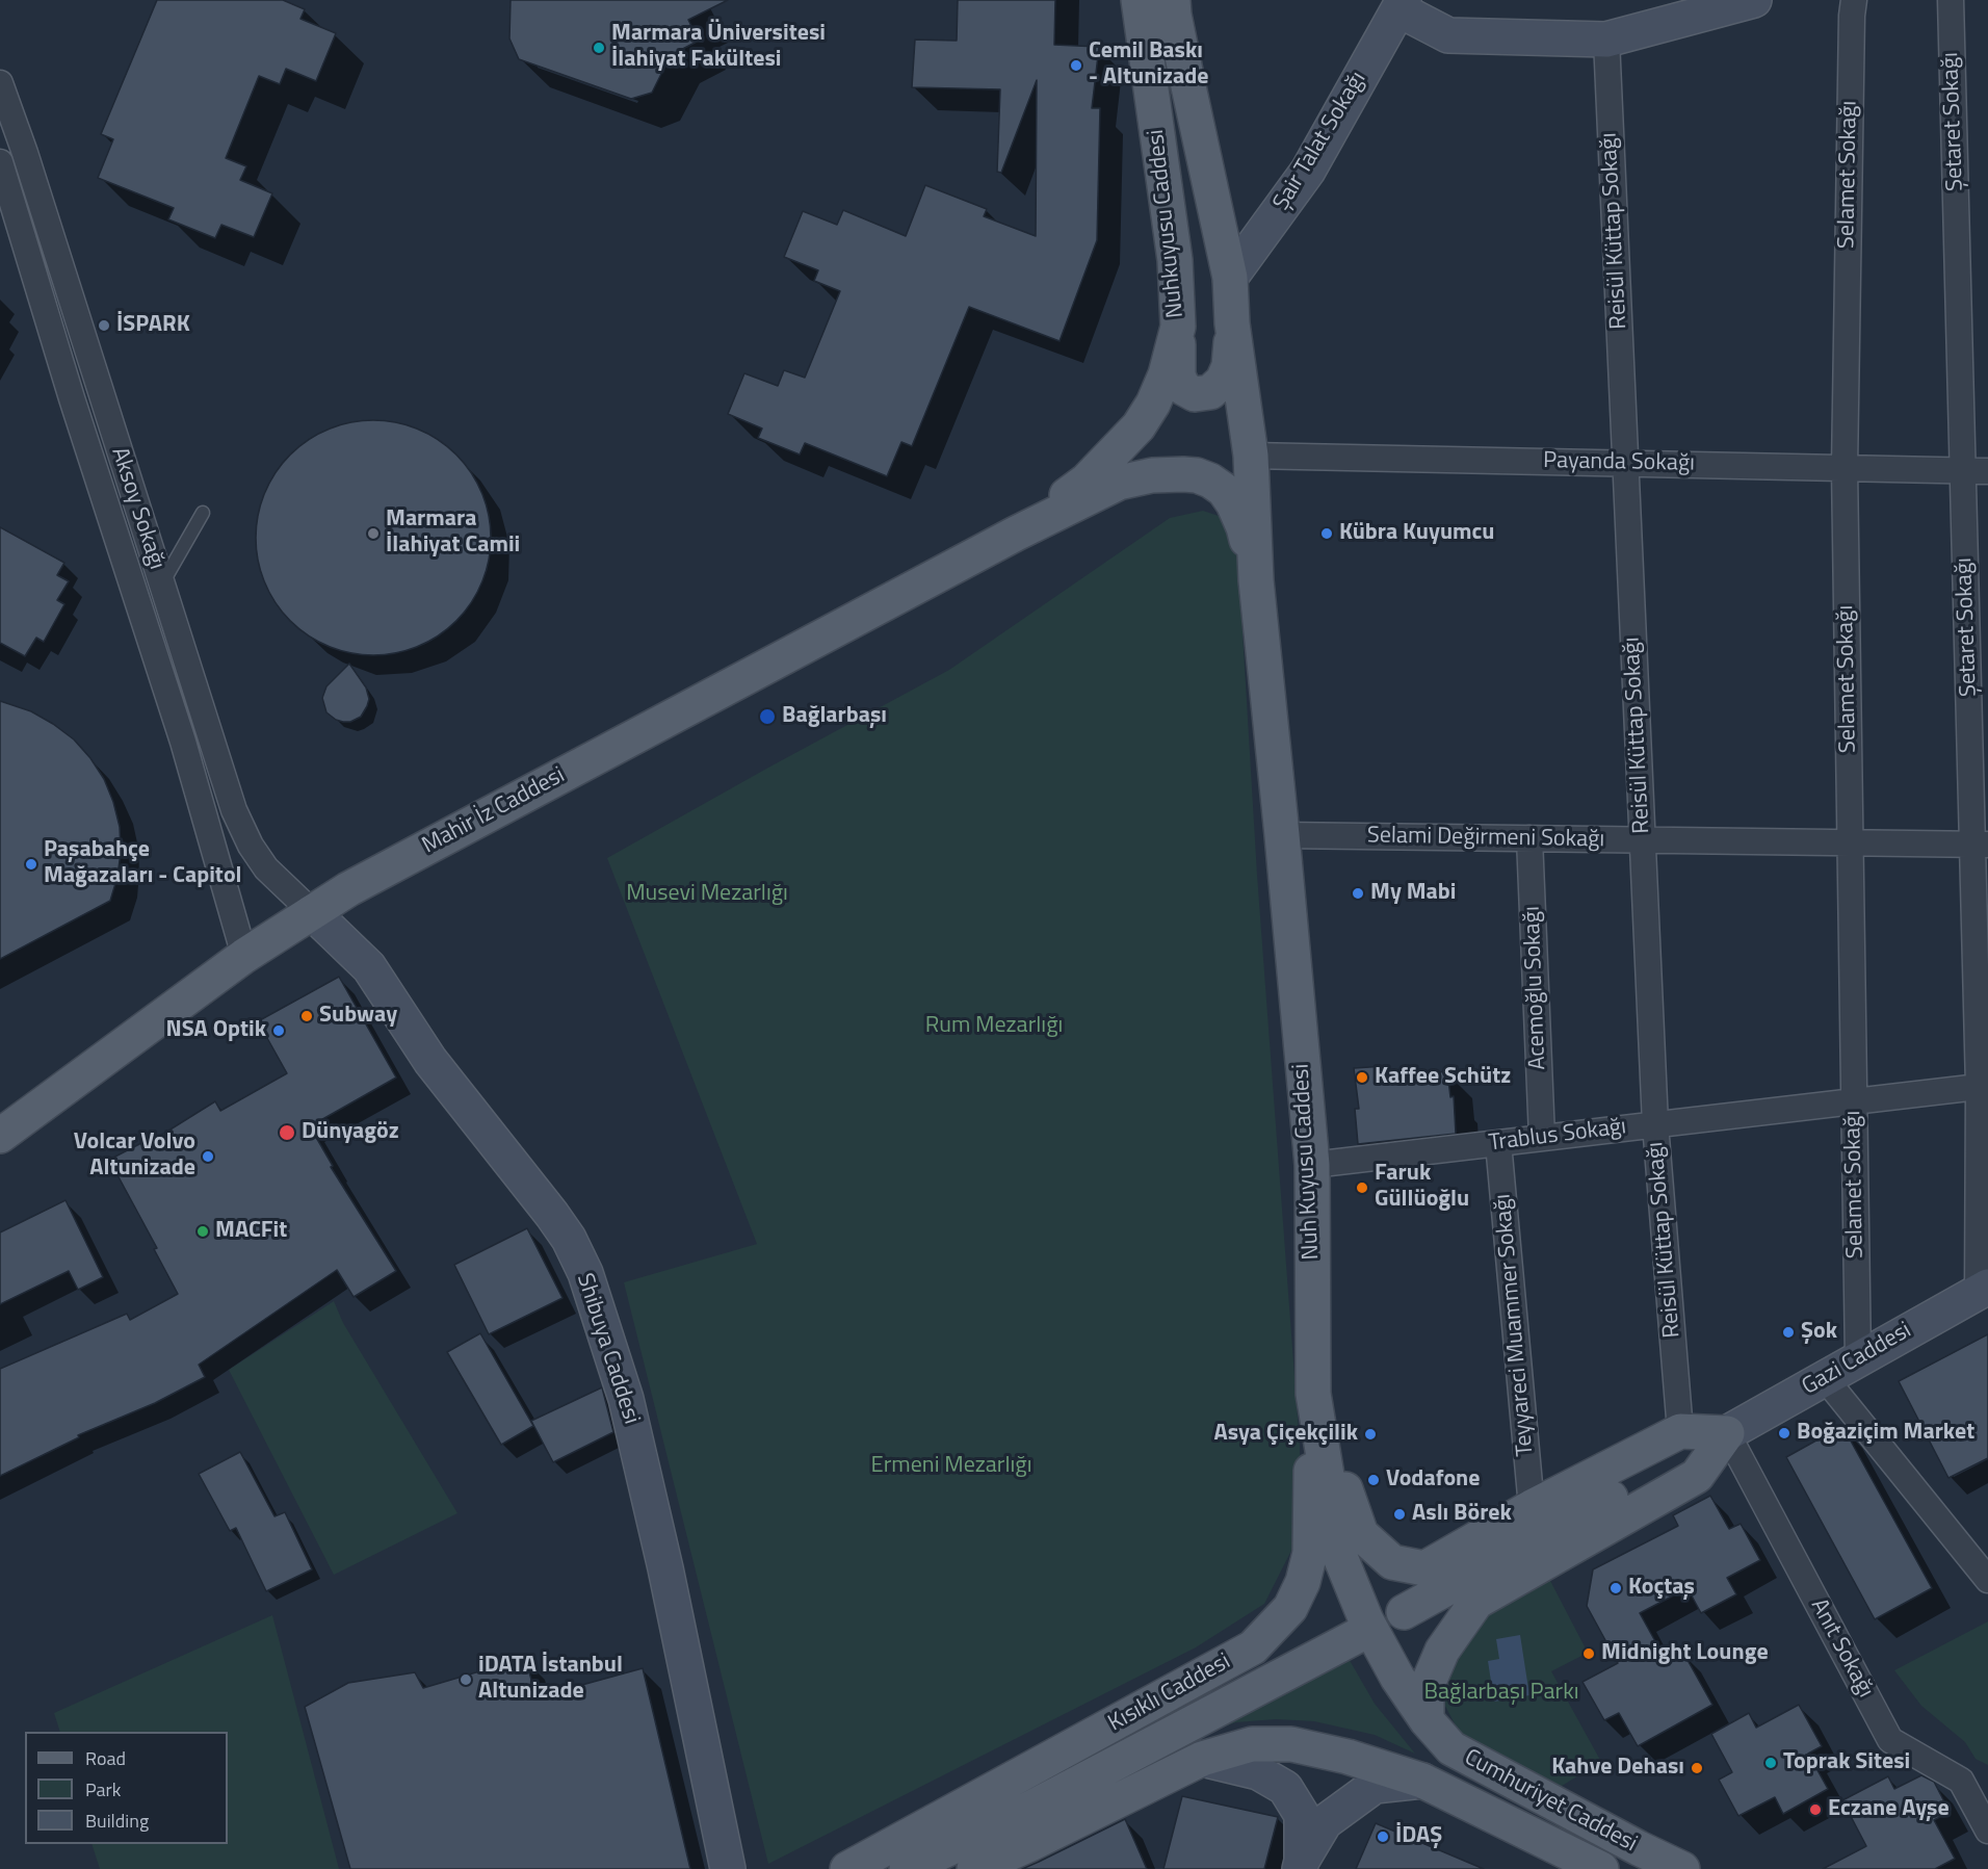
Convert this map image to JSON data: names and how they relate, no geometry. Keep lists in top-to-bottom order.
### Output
{
  "streets": {
    "main road": [
      "Nuhkuyusu Caddesi",
      "Mahir İz Caddesi",
      "Nuh Kuyusu Caddesi",
      "Kısıklı Caddesi",
      "Cumhuriyet Caddesi"
    ],
    "street": [
      "Şetaret Sokağı",
      "Şair Talat Sokağı",
      "Selamet Sokağı",
      "Reisül Küttap Sokağı",
      "Payanda Sokağı",
      "Aksoy Sokağı",
      "Selami Değirmeni Sokağı",
      "Acemoğlu Sokağı",
      "Trablus Sokağı",
      "Teyyareci Muammer Sokağı",
      "Shibuya Caddesi",
      "Gazi Caddesi",
      "Anıt Sokağı"
    ]
  },
  "crossings": [
    ["Şetaret Sokağı", "Payanda Sokağı"],
    ["Şetaret Sokağı", "Selami Değirmeni Sokağı"],
    ["Şetaret Sokağı", "Trablus Sokağı"],
    ["Şetaret Sokağı", "Gazi Caddesi"],
    ["Şair Talat Sokağı", "Nuhkuyusu Caddesi"],
    ["Selamet Sokağı", "Payanda Sokağı"],
    ["Selamet Sokağı", "Selami Değirmeni Sokağı"],
    ["Selamet Sokağı", "Trablus Sokağı"],
    ["Selamet Sokağı", "Gazi Caddesi"],
    ["Nuhkuyusu Caddesi", "Payanda Sokağı"],
    ["Nuhkuyusu Caddesi", "Mahir İz Caddesi"],
    ["Nuhkuyusu Caddesi", "Nuh Kuyusu Caddesi"],
    ["Reisül Küttap Sokağı", "Payanda Sokağı"],
    ["Reisül Küttap Sokağı", "Selami Değirmeni Sokağı"],
    ["Reisül Küttap Sokağı", "Trablus Sokağı"],
    ["Aksoy Sokağı", "Mahir İz Caddesi"],
    ["Aksoy Sokağı", "Shibuya Caddesi"],
    ["Mahir İz Caddesi", "Shibuya Caddesi"],
    ["Selami Değirmeni Sokağı", "Acemoğlu Sokağı"],
    ["Selami Değirmeni Sokağı", "Nuh Kuyusu Caddesi"],
    ["Acemoğlu Sokağı", "Trablus Sokağı"],
    ["Trablus Sokağı", "Nuh Kuyusu Caddesi"],
    ["Trablus Sokağı", "Teyyareci Muammer Sokağı"],
    ["Nuh Kuyusu Caddesi", "Kısıklı Caddesi"],
    ["Nuh Kuyusu Caddesi", "Cumhuriyet Caddesi"],
    ["Gazi Caddesi", "Anıt Sokağı"]
  ],
  "parks": [
    "Musevi Mezarlığı",
    "Rum Mezarlığı",
    "Ermeni Mezarlığı",
    "Bağlarbaşı Parkı"
  ],
  "places": [
    "Marmara Üniversitesi İlahiyat Fakültesi",
    "Cemil Baskı - Altunizade",
    "İSPARK",
    "Marmara İlahiyat Camii",
    "Kübra Kuyumcu",
    "Bağlarbaşı",
    "Paşabahçe Mağazaları - Capitol",
    "My Mabi",
    "Subway",
    "NSA Optik",
    "Kaffee Schütz",
    "Dünyagöz",
    "Volcar Volvo Altunizade",
    "Faruk Güllüoğlu",
    "MACFit",
    "Şok",
    "Boğaziçim Market",
    "Asya Çiçekçilik",
    "Vodafone",
    "Aslı Börek",
    "Koçtaş",
    "Midnight Lounge",
    "iDATA İstanbul Altunizade",
    "Toprak Sitesi",
    "Kahve Dehası",
    "Eczane Ayşe",
    "İDAŞ"
  ],
  "legend": ["Road", "Park", "Building"]
}
